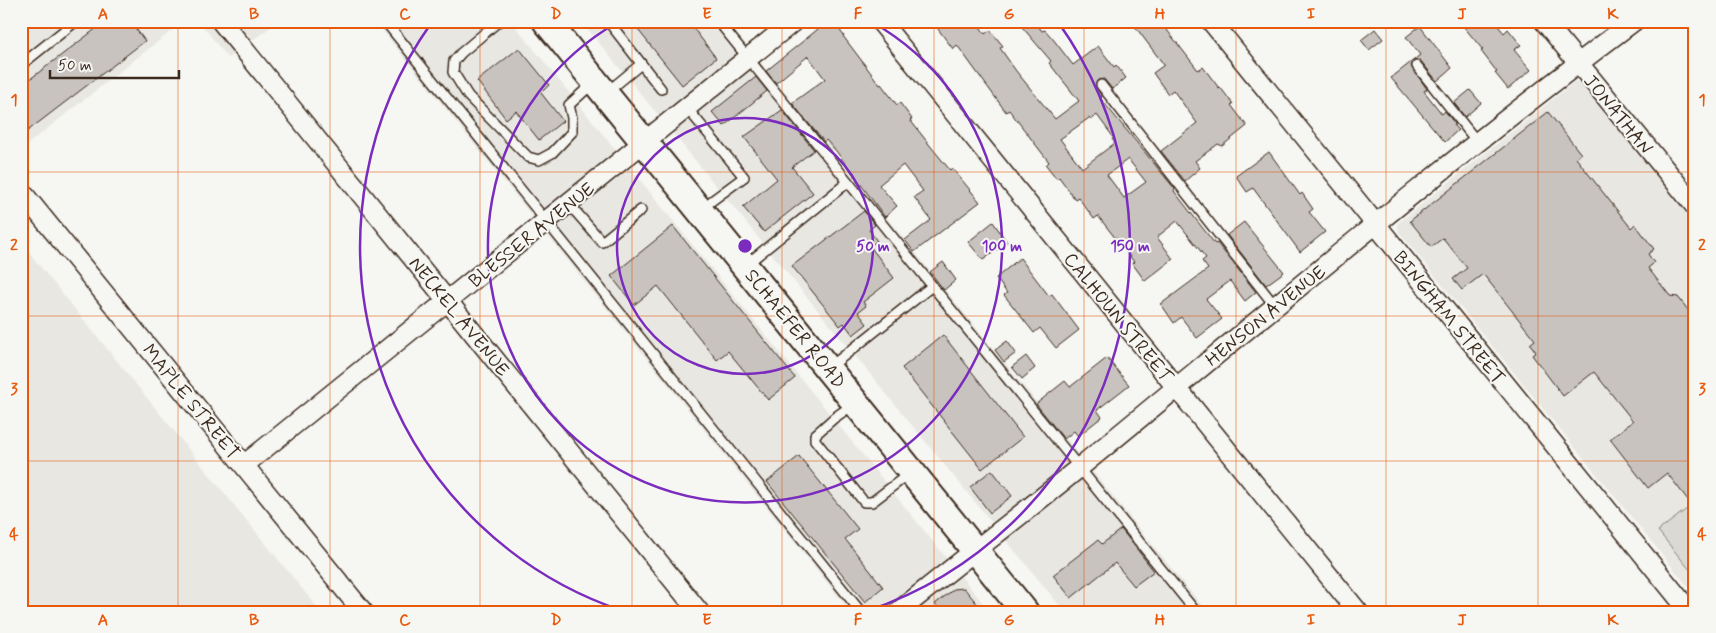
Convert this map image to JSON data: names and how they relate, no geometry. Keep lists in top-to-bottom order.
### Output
{
  "streets": {
    "main road": ["SCHAEFER ROAD"],
    "street": [
      "JONATHAN",
      "BLESSER AVENUE",
      "HENSON AVENUE",
      "NECKEL AVENUE",
      "CALHOUN STREET",
      "BINGHAM STREET",
      "MAPLE STREET"
    ]
  },
  "crossings": [
    ["JONATHAN", "HENSON AVENUE"],
    ["BLESSER AVENUE", "NECKEL AVENUE"],
    ["BLESSER AVENUE", "SCHAEFER ROAD"],
    ["BLESSER AVENUE", "MAPLE STREET"],
    ["HENSON AVENUE", "CALHOUN STREET"],
    ["HENSON AVENUE", "BINGHAM STREET"],
    ["HENSON AVENUE", "SCHAEFER ROAD"]
  ],
  "scale_bar": "50 m",
  "grid": {
    "columns": [
      "A",
      "B",
      "C",
      "D",
      "E",
      "F",
      "G",
      "H",
      "I",
      "J",
      "K"
    ],
    "rows": [
      "1",
      "2",
      "3",
      "4"
    ]
  },
  "rings": ["50 m", "100 m", "150 m"]
}
